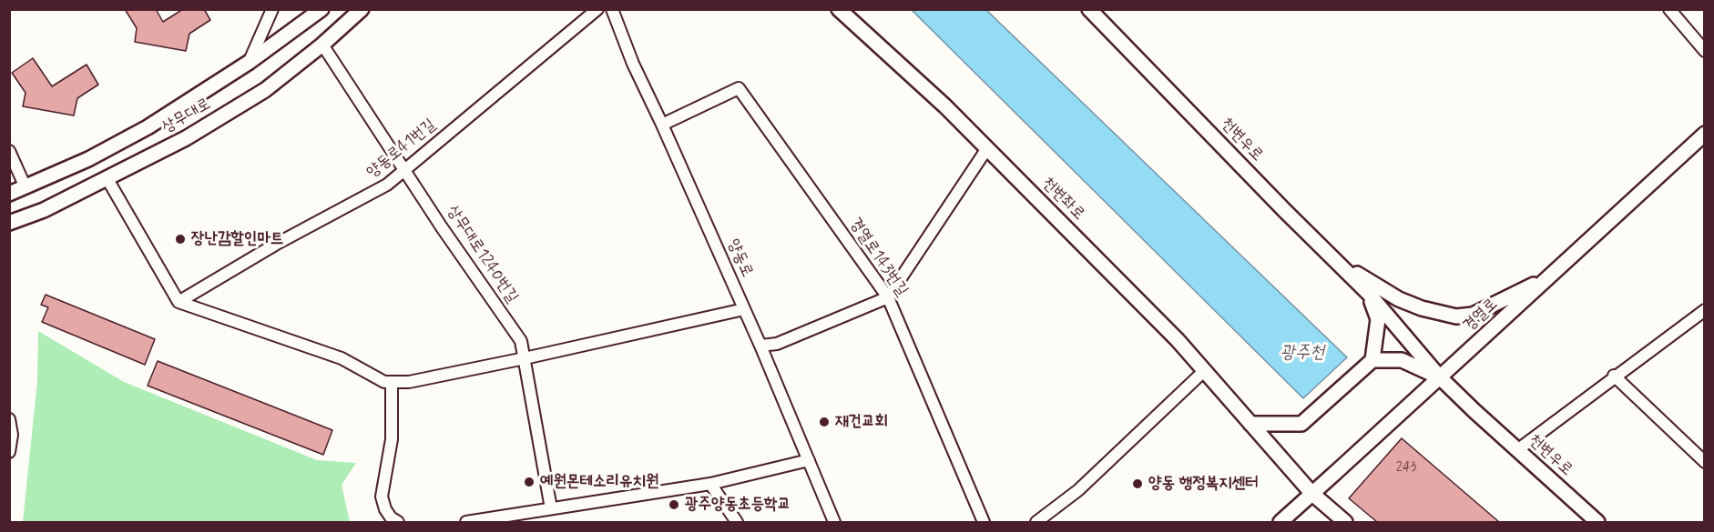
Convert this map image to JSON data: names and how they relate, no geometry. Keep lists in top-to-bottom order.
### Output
{
  "streets": {
    "street": [
      "상무대로",
      "천변우로",
      "양동로41번길",
      "천변좌로",
      "상무대로1240번길",
      "경열로143번길",
      "양동로",
      "경열로"
    ]
  },
  "crossings": [
    ["상무대로", "상무대로1240번길"],
    ["천변우로", "경열로"],
    ["양동로41번길", "상무대로1240번길"],
    ["천변좌로", "경열로"],
    ["경열로143번길", "양동로"]
  ],
  "water": ["광주천"],
  "places": [
    "장난감할인마트",
    "재건교회",
    "예원몬테소리유치원",
    "양동 행정복지센터",
    "광주양동초등학교"
  ],
  "house_numbers": ["243"]
}
